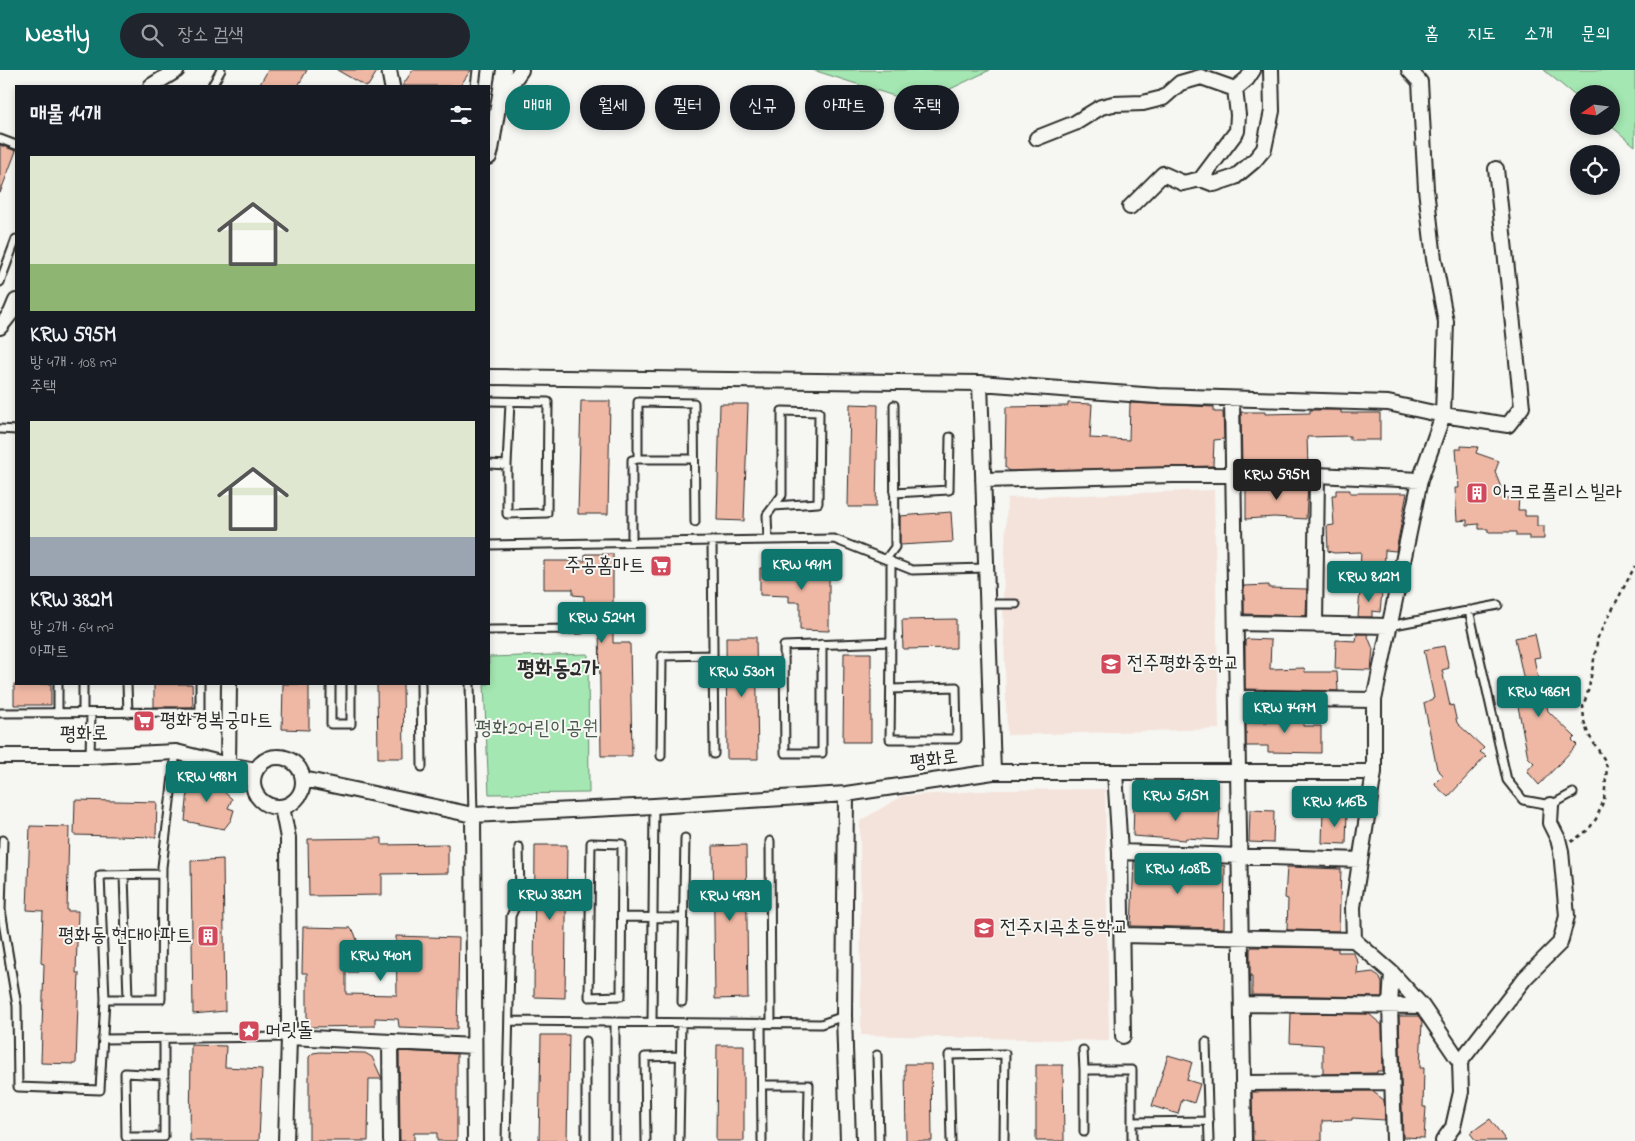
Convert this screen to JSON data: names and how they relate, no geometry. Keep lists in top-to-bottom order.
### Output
{
  "streets": {
    "street": ["평화로"]
  },
  "districts": ["평화동2가"],
  "parks": ["평화2어린이공원"],
  "places": {
    "building": ["아크로폴리스빌라", "평화동 현대아파트"],
    "supermarket": ["주공홈마트", "평화경복궁마트"],
    "school or university": ["전주평화중학교", "전주지곡초등학교"],
    "place": ["머릿돌"]
  },
  "north": "left",
  "page": {
    "header": "Nestly",
    "search": "장소 검색",
    "nav": [
      "홈",
      "지도",
      "소개",
      "문의"
    ],
    "chip": [
      "매매",
      "월세",
      "필터",
      "신규",
      "아파트",
      "주택"
    ],
    "heading": "매물 14개",
    "list": [
      {
        "name": "KRW 595M",
        "note": "방 4개 · 108 m² · 주택"
      },
      {
        "name": "KRW 382M",
        "note": "방 2개 · 64 m² · 아파트"
      }
    ],
    "price": [
      "KRW 595M",
      "KRW 491M",
      "KRW 812M",
      "KRW 524M",
      "KRW 530M",
      "KRW 486M",
      "KRW 747M",
      "KRW 498M",
      "KRW 515M",
      "KRW 1.16B",
      "KRW 1.08B",
      "KRW 382M",
      "KRW 493M",
      "KRW 940M"
    ]
  }
}
